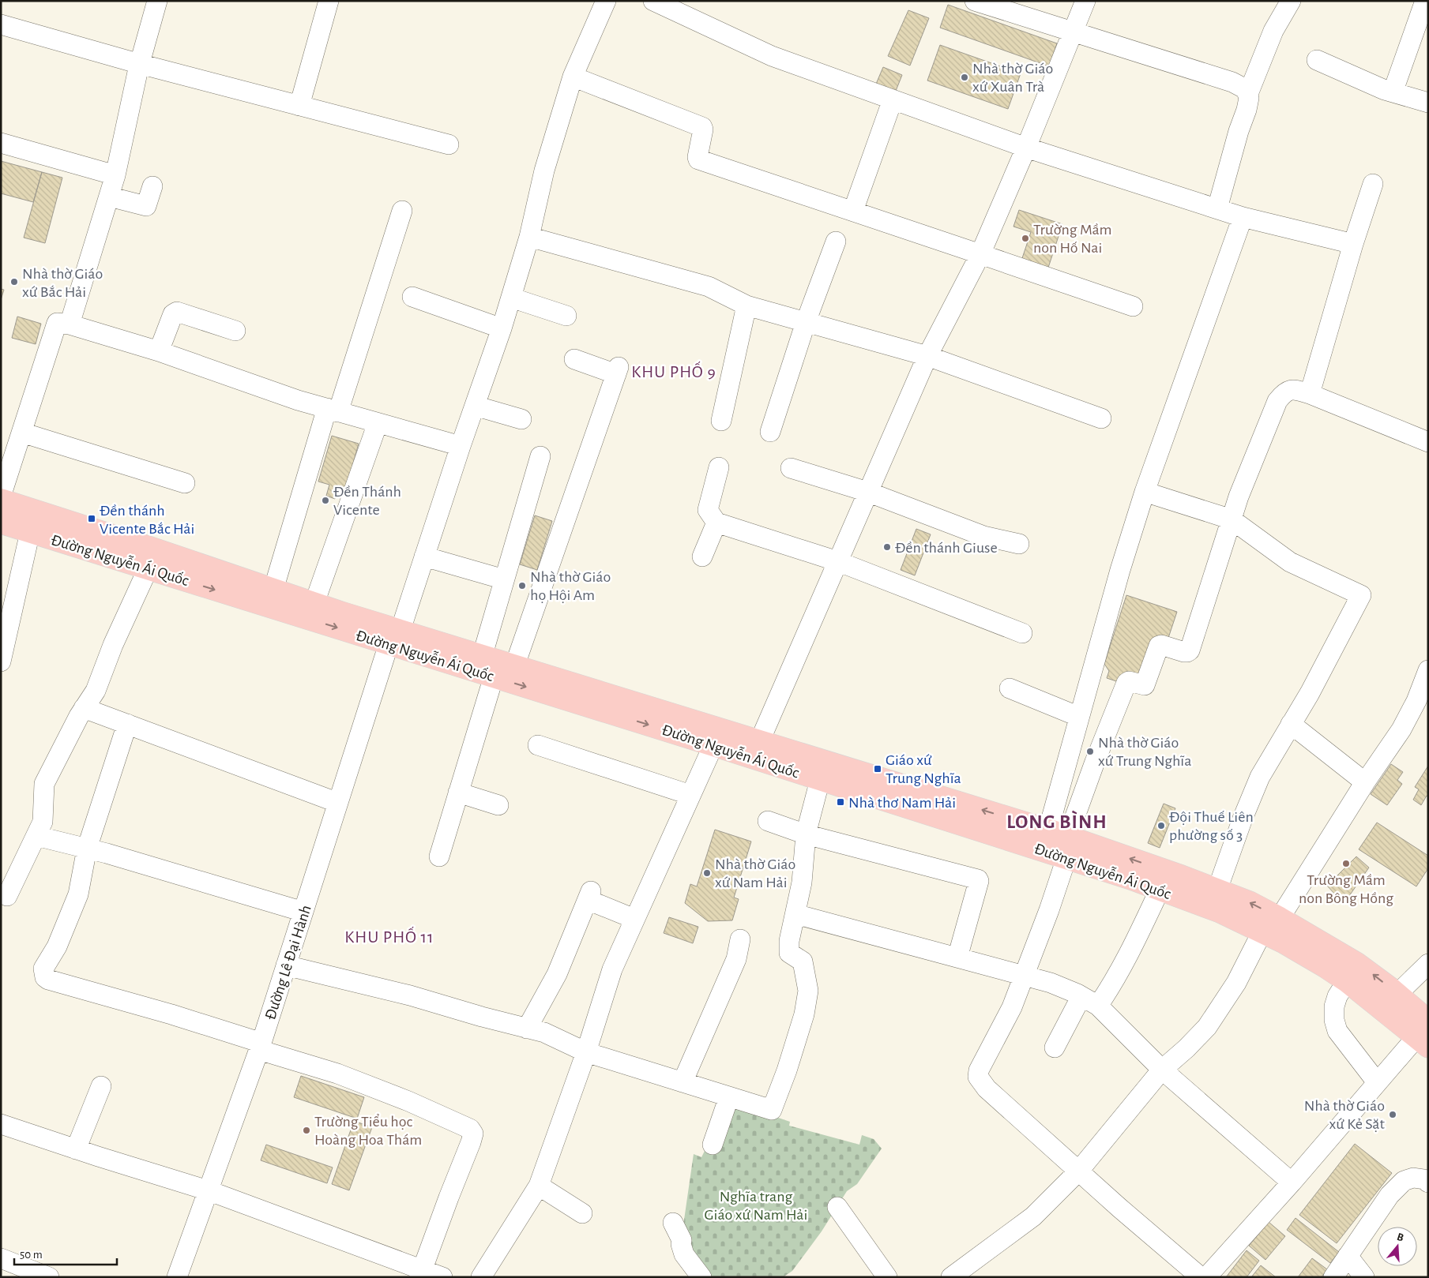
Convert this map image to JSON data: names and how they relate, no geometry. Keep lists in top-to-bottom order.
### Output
{
  "streets": {
    "main road": ["Đường Nguyễn Ái Quốc"],
    "street": ["Đường Lê Đại Hành"]
  },
  "crossings": [
    ["Đường Nguyễn Ái Quốc", "Đường Lê Đại Hành"]
  ],
  "districts": ["KHU PHỐ 9", "LONG BÌNH", "KHU PHỐ 11"],
  "parks": ["Nghĩa trang Giáo xứ Nam Hải"],
  "places": {
    "other": [
      "Nhà thờ Giáo xứ Xuân Trà",
      "Trường Mầm non Hố Nai",
      "Nhà thờ Giáo xứ Bắc Hải",
      "Đền Thánh Vicente",
      "Đền thánh Giuse",
      "Nhà thờ Giáo họ Hội Am",
      "Nhà thờ Giáo xứ Trung Nghĩa",
      "Đội Thuế Liên phường số 3",
      "Trường Mầm non Bông Hồng",
      "Nhà thờ Giáo xứ Nam Hải",
      "Nhà thờ Giáo xứ Kẻ Sặt",
      "Trường Tiểu học Hoàng Hoa Thám"
    ],
    "transit": ["Đền thánh Vicente Bắc Hải", "Giáo xứ Trung Nghĩa", "Nhà thơ Nam Hải"]
  },
  "scale_bar": "50 m",
  "north": "top"
}
